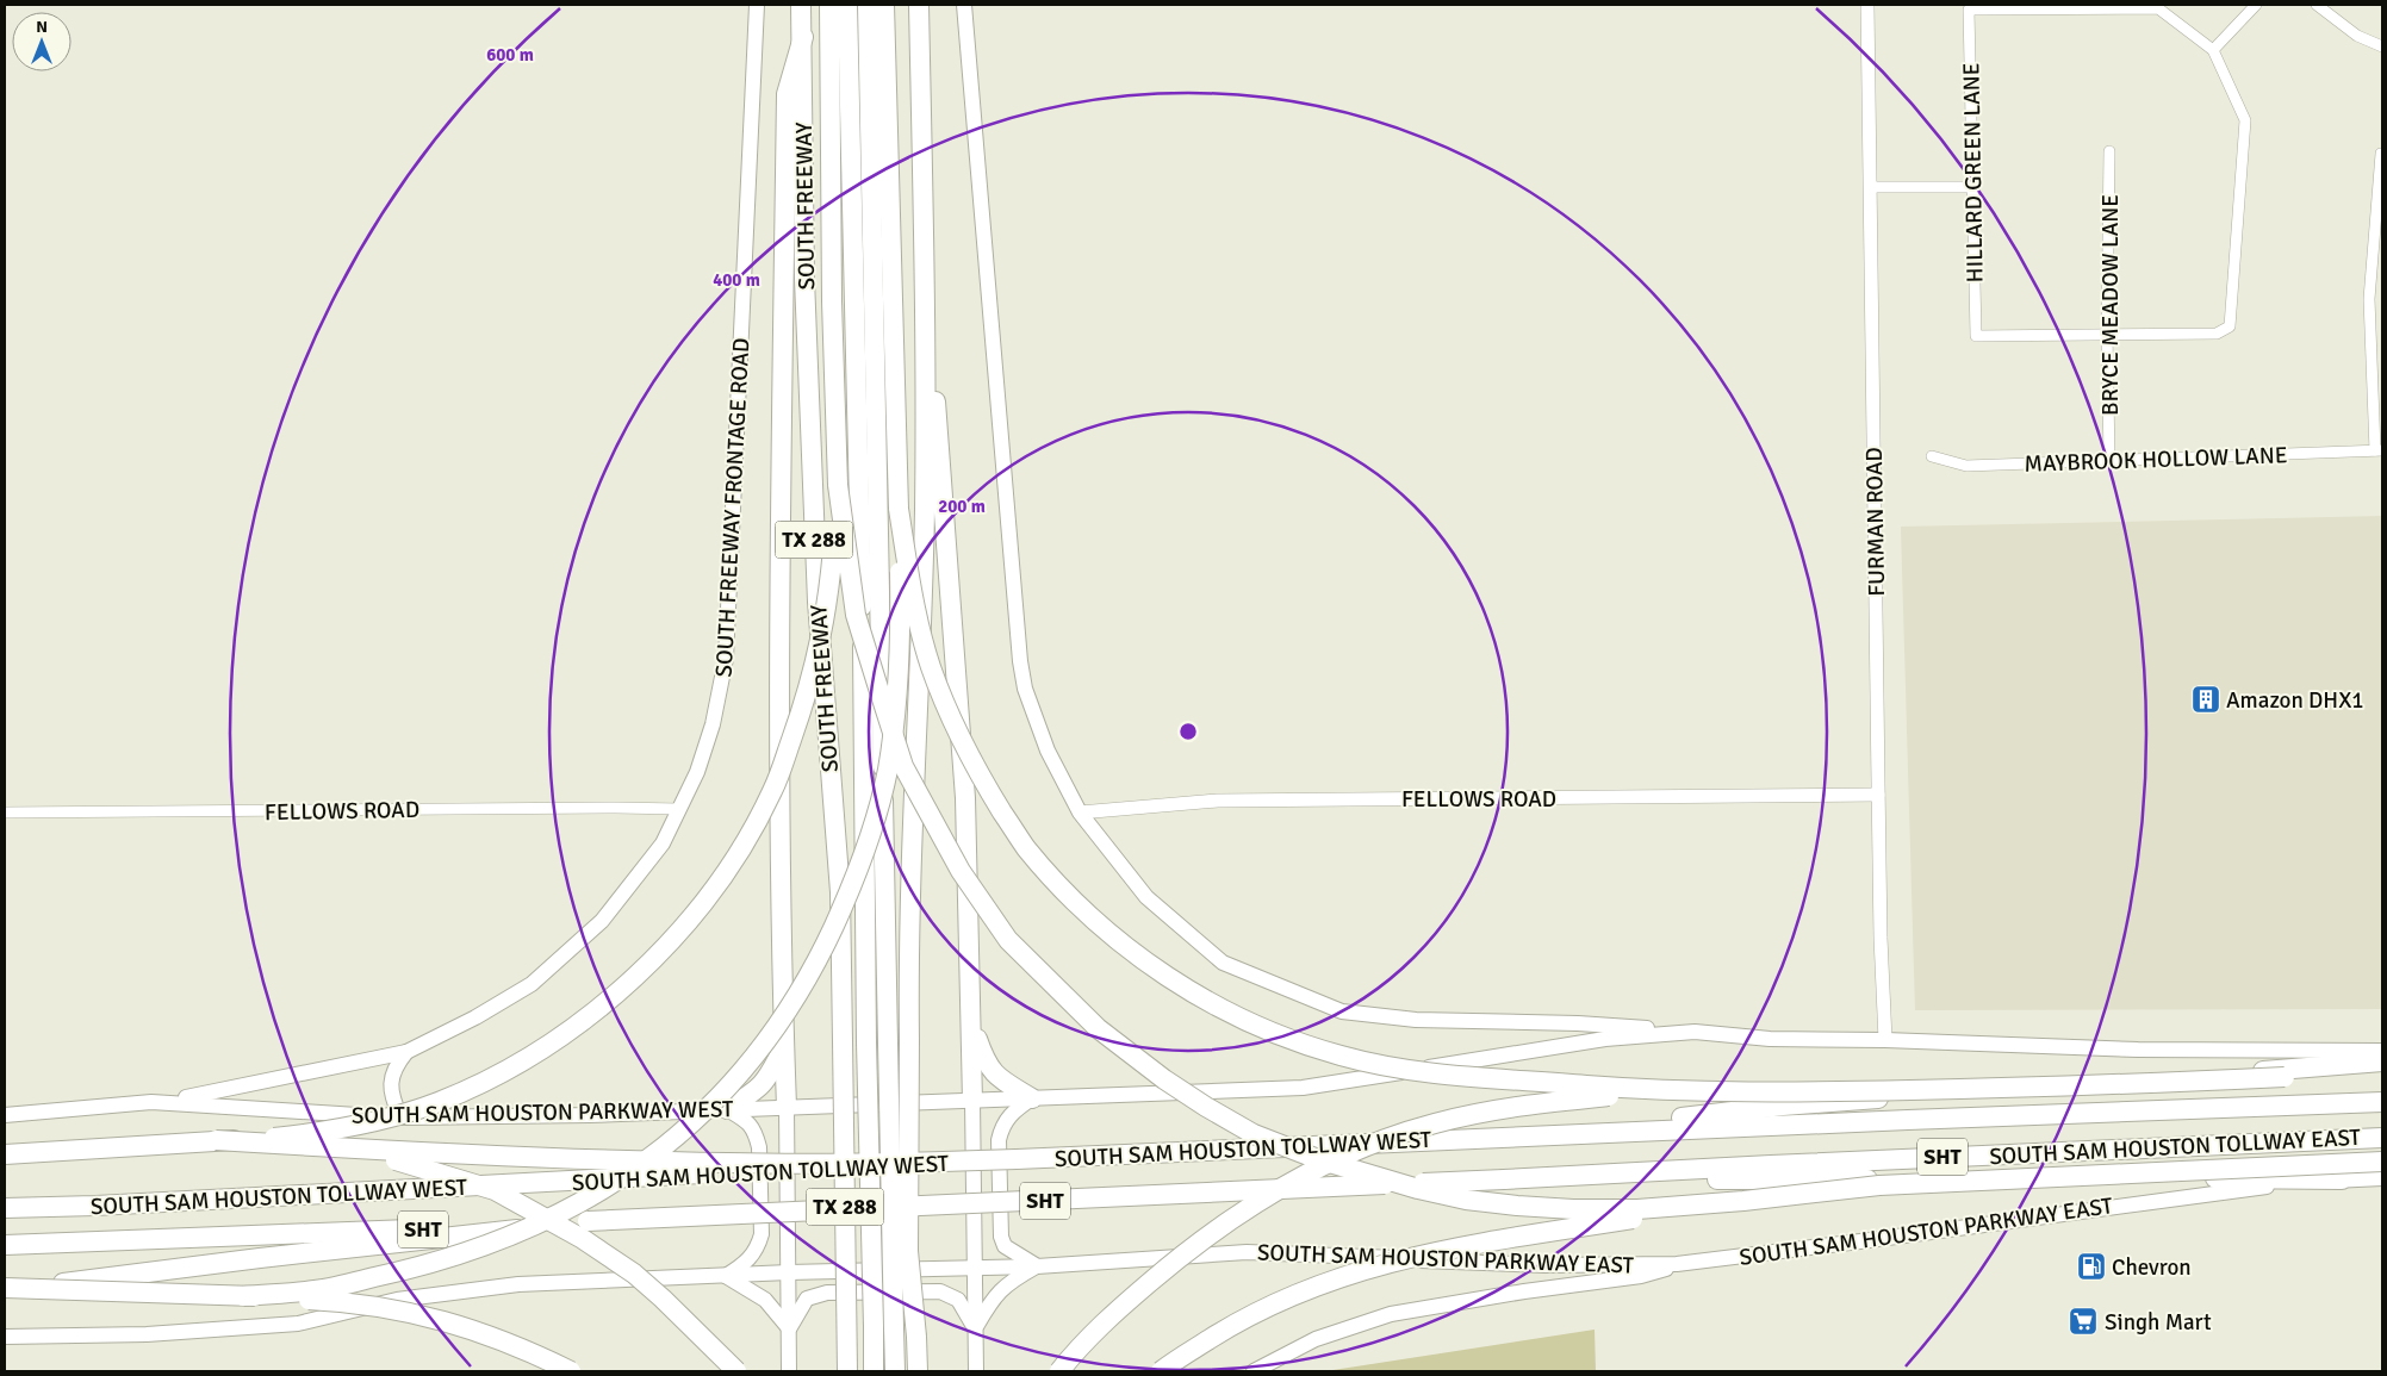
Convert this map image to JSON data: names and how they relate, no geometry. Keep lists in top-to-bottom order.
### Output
{
  "streets": {
    "highway": [
      "SOUTH FREEWAY",
      "TX 288",
      "SOUTH SAM HOUSTON TOLLWAY EAST",
      "SOUTH SAM HOUSTON TOLLWAY WEST",
      "SHT"
    ],
    "main road": ["SOUTH FREEWAY FRONTAGE ROAD", "SOUTH SAM HOUSTON PARKWAY WEST", "SOUTH SAM HOUSTON PARKWAY EAST"],
    "street": [
      "HILLARD GREEN LANE",
      "BRYCE MEADOW LANE",
      "MAYBROOK HOLLOW LANE",
      "FURMAN ROAD",
      "FELLOWS ROAD"
    ]
  },
  "crossings": [
    ["HILLARD GREEN LANE", "BRYCE MEADOW LANE"],
    ["BRYCE MEADOW LANE", "MAYBROOK HOLLOW LANE"],
    ["SOUTH FREEWAY FRONTAGE ROAD", "FELLOWS ROAD"],
    ["SOUTH FREEWAY FRONTAGE ROAD", "SOUTH SAM HOUSTON PARKWAY WEST"],
    ["FURMAN ROAD", "FELLOWS ROAD"],
    ["SOUTH SAM HOUSTON TOLLWAY EAST", "SOUTH SAM HOUSTON TOLLWAY WEST"]
  ],
  "places": {
    "building": ["Amazon DHX1"],
    "fuel station": ["Chevron"],
    "supermarket": ["Singh Mart"]
  },
  "north": "top",
  "rings": ["600 m", "400 m", "200 m"]
}
